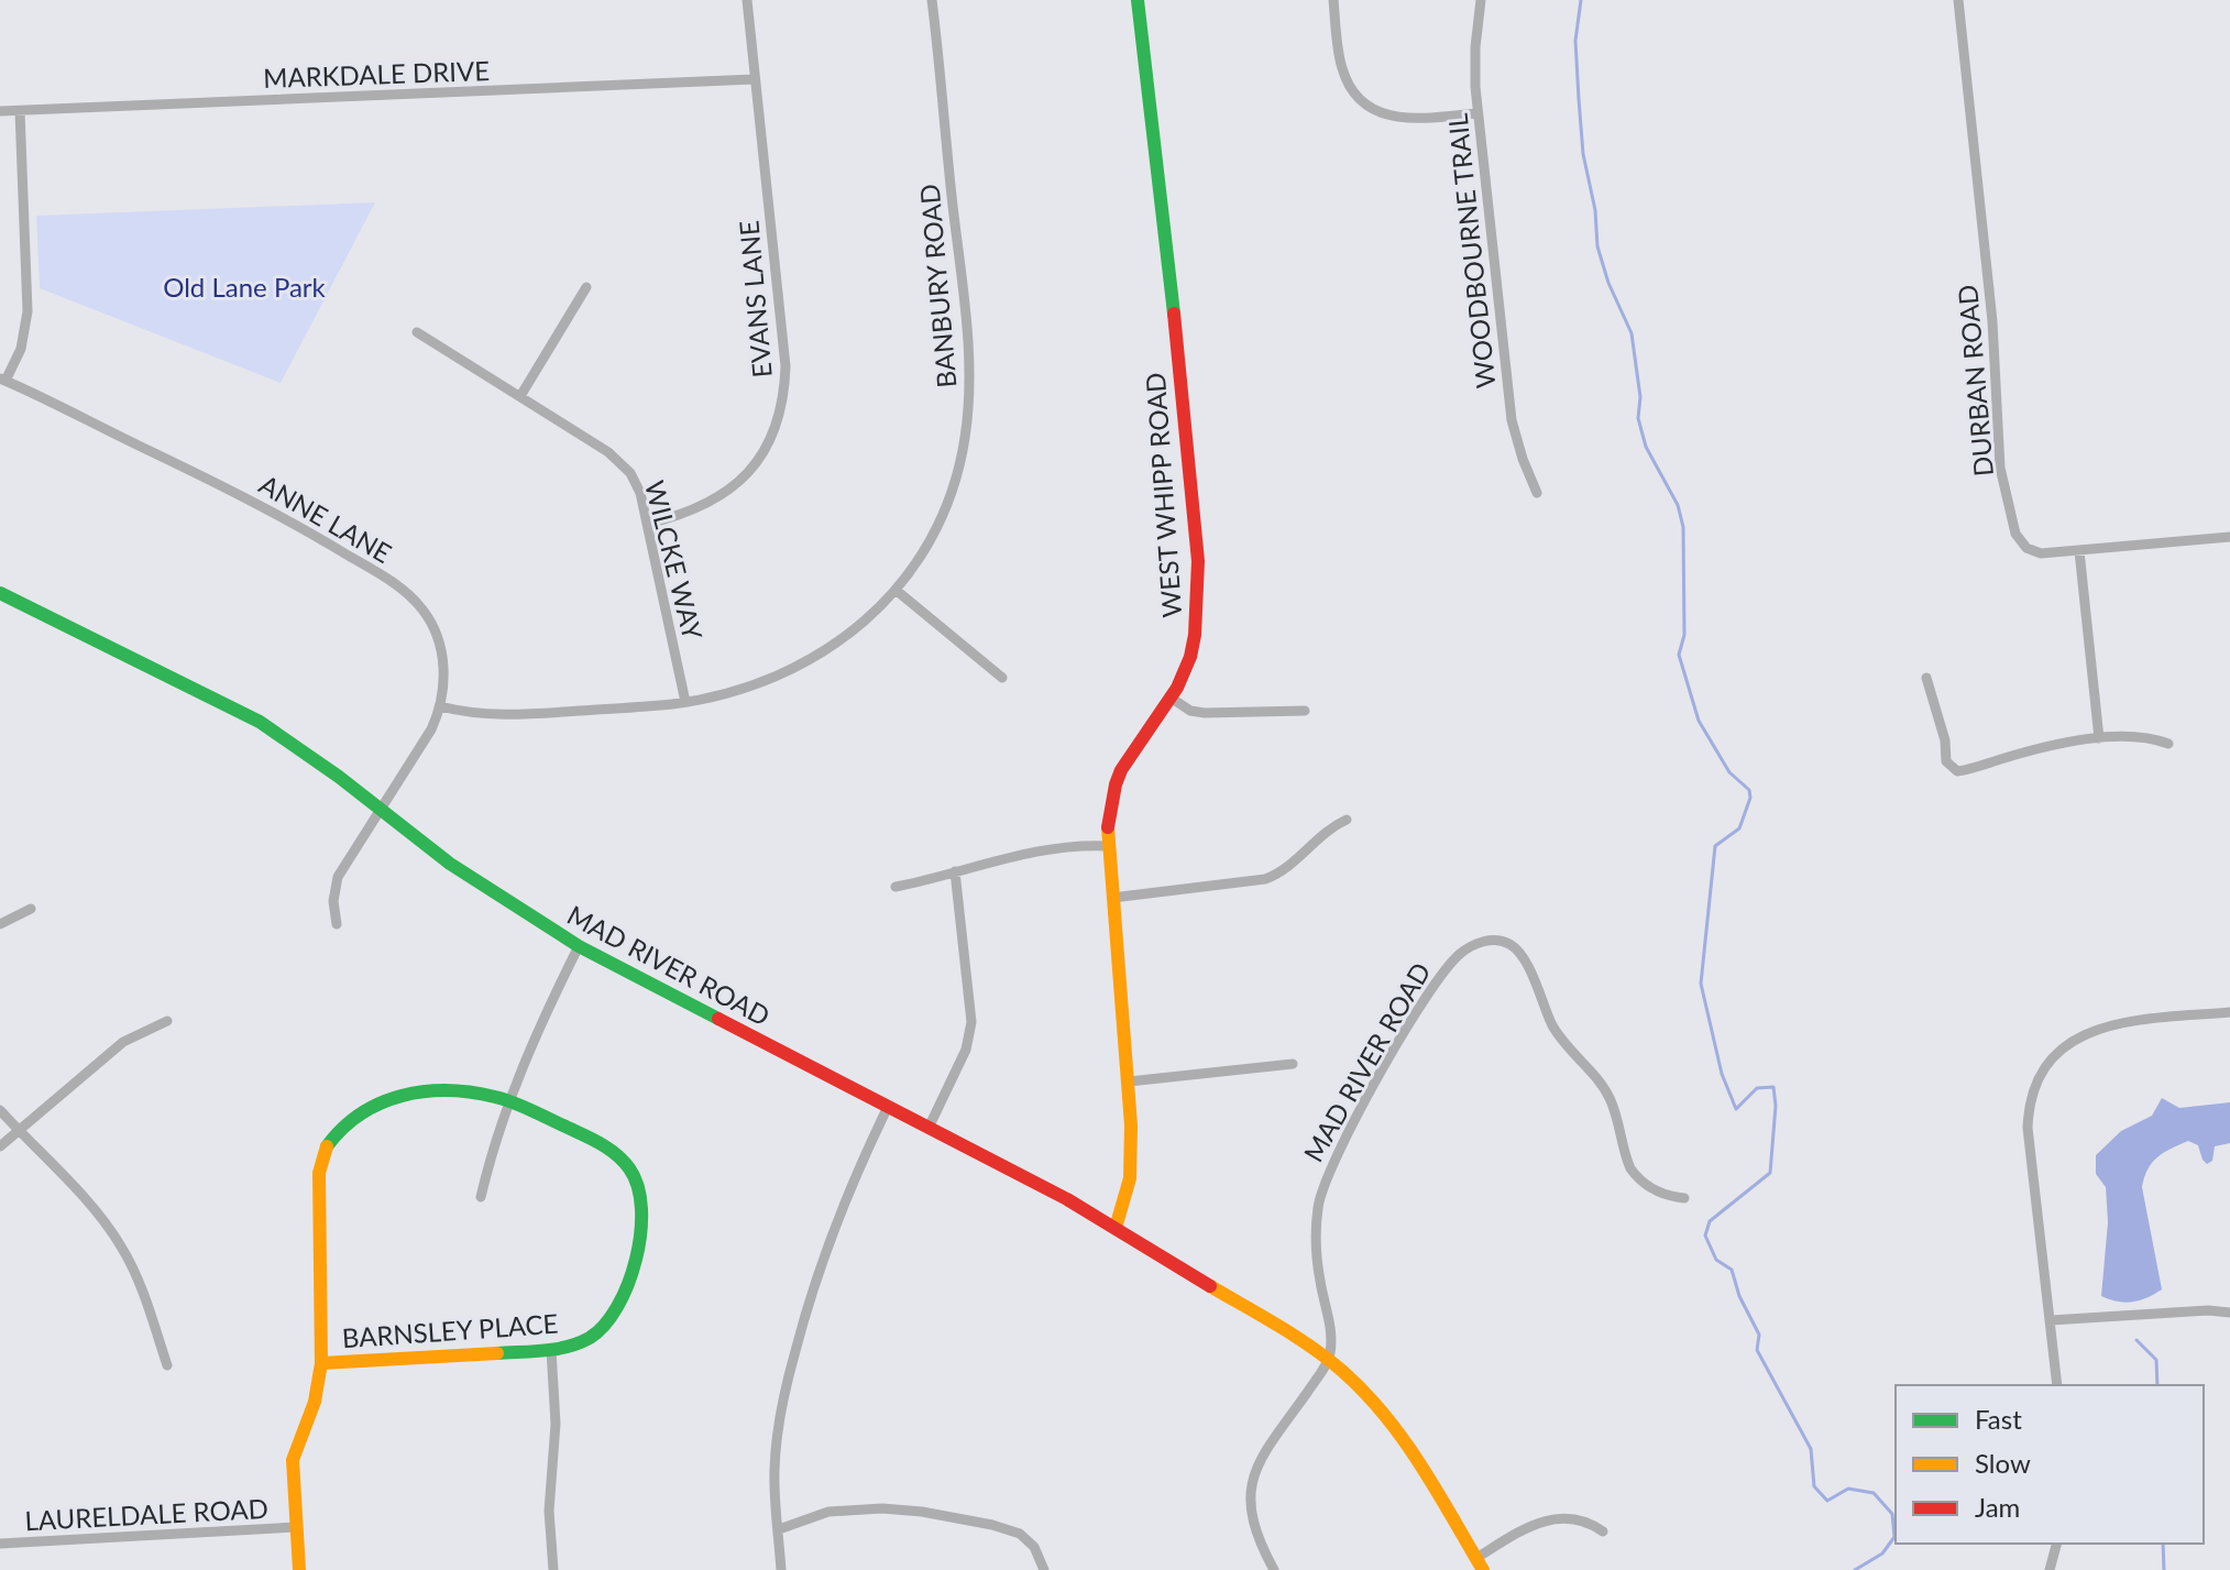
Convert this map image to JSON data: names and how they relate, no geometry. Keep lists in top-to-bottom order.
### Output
{
  "streets": {
    "street": [
      "MARKDALE DRIVE",
      "WOODBOURNE TRAIL",
      "BANBURY ROAD",
      "EVANS LANE",
      "DURBAN ROAD",
      "WEST WHIPP ROAD",
      "ANNE LANE",
      "WILCKE WAY",
      "MAD RIVER ROAD",
      "BARNSLEY PLACE",
      "LAURELDALE ROAD"
    ]
  },
  "crossings": [
    ["MARKDALE DRIVE", "EVANS LANE"],
    ["BANBURY ROAD", "ANNE LANE"],
    ["BANBURY ROAD", "WILCKE WAY"],
    ["EVANS LANE", "WILCKE WAY"],
    ["WEST WHIPP ROAD", "MAD RIVER ROAD"],
    ["ANNE LANE", "MAD RIVER ROAD"]
  ],
  "parks": ["Old Lane Park"],
  "legend": ["Fast", "Slow", "Jam"]
}
